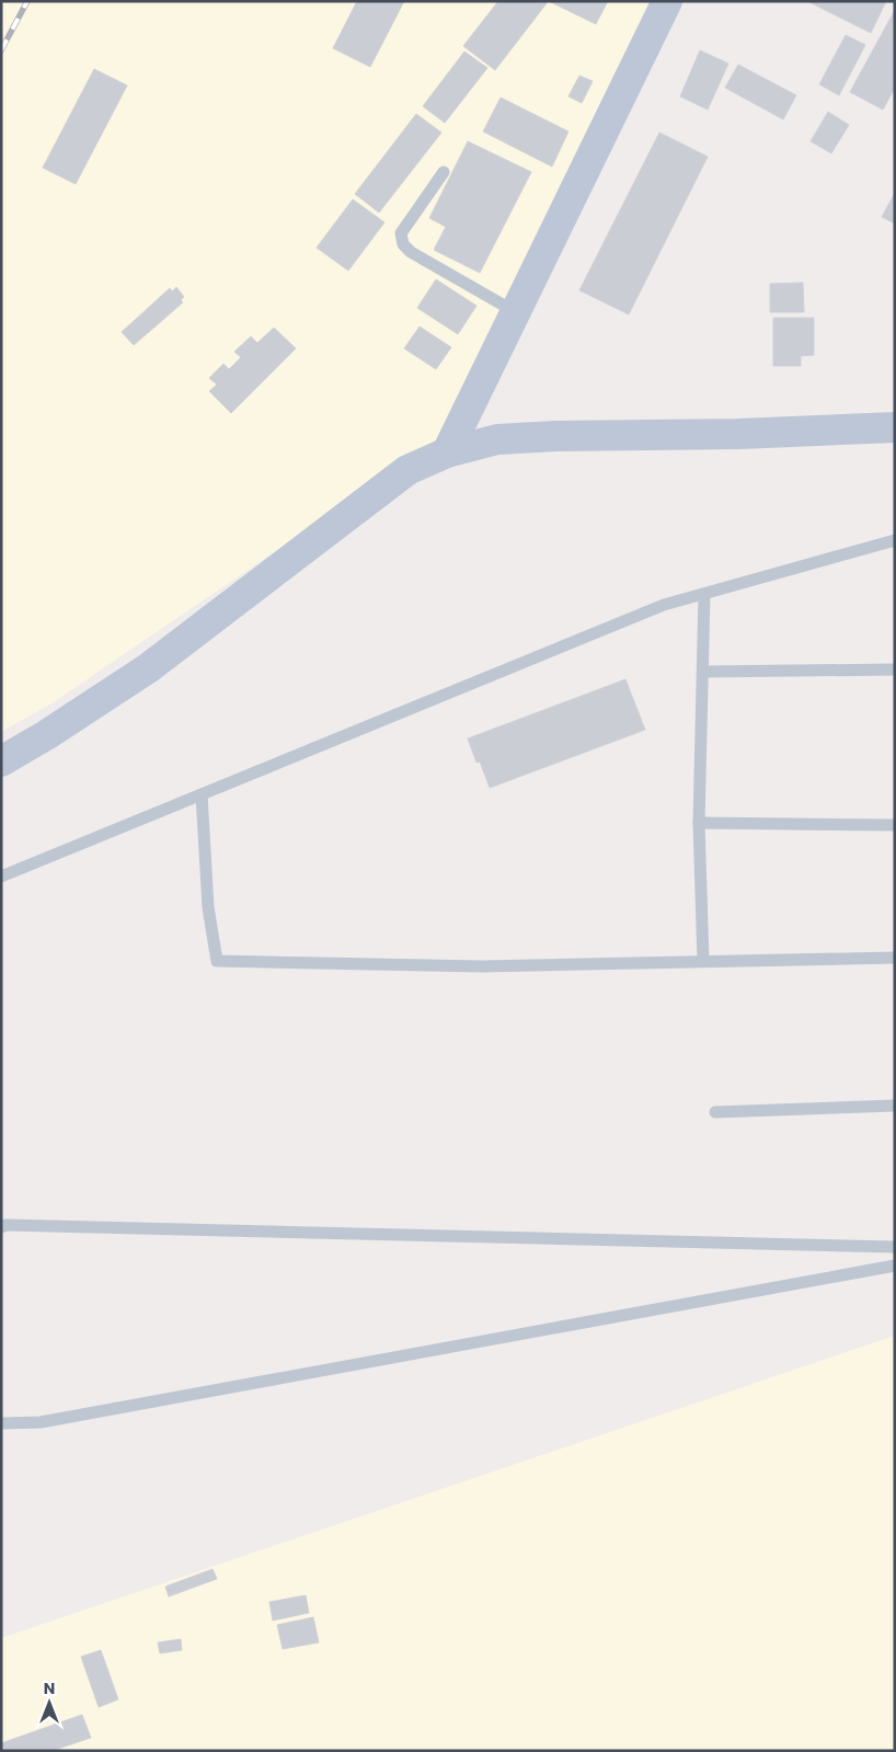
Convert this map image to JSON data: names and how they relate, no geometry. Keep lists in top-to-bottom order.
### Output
{
  "north": "top"
}
